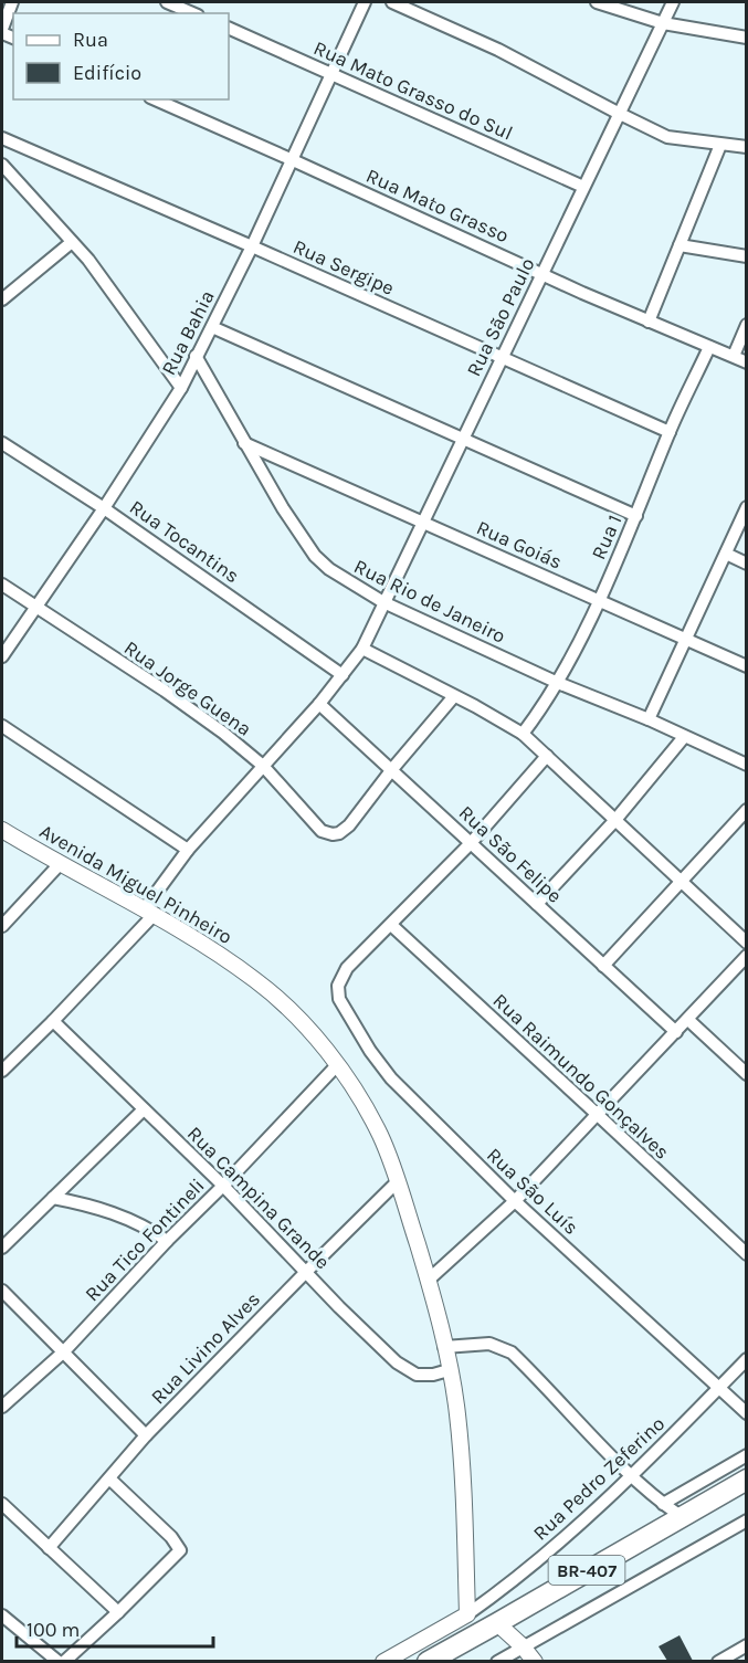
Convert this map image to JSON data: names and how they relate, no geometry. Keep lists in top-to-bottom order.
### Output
{
  "streets": {
    "highway": ["BR-407"],
    "street": [
      "Rua Mato Grasso do Sul",
      "Rua Mato Grasso",
      "Rua Sergipe",
      "Rua São Paulo",
      "Rua Bahia",
      "Rua 1",
      "Rua Tocantins",
      "Rua Goiás",
      "Rua Rio de Janeiro",
      "Rua Jorge Guena",
      "Rua São Felipe",
      "Avenida Miguel Pinheiro",
      "Rua Raimundo Gonçalves",
      "Rua São Luís",
      "Rua Campina Grande",
      "Rua Tico Fontineli",
      "Rua Livino Alves",
      "Rua Pedro Zeferino"
    ]
  },
  "crossings": [
    ["Rua Mato Grasso do Sul", "Rua São Paulo"],
    ["Rua Mato Grasso do Sul", "Rua Bahia"],
    ["Rua Mato Grasso", "Rua São Paulo"],
    ["Rua Mato Grasso", "Rua Bahia"],
    ["Rua Mato Grasso", "Rua 1"],
    ["Rua Sergipe", "Rua São Paulo"],
    ["Rua Sergipe", "Rua Bahia"],
    ["Rua Sergipe", "Rua 1"],
    ["Rua São Paulo", "Rua Tocantins"],
    ["Rua São Paulo", "Rua Goiás"],
    ["Rua São Paulo", "Rua Rio de Janeiro"],
    ["Rua São Paulo", "Rua Jorge Guena"],
    ["Rua São Paulo", "Rua São Felipe"],
    ["Rua São Paulo", "Avenida Miguel Pinheiro"],
    ["Rua São Paulo", "Rua Campina Grande"],
    ["Rua Bahia", "Rua Tocantins"],
    ["Rua Bahia", "Rua Rio de Janeiro"],
    ["Rua Bahia", "Rua Jorge Guena"],
    ["Rua 1", "Rua Goiás"],
    ["Rua 1", "Rua Rio de Janeiro"],
    ["Rua Goiás", "Rua Rio de Janeiro"],
    ["Rua Jorge Guena", "Rua São Felipe"],
    ["Avenida Miguel Pinheiro", "Rua Campina Grande"],
    ["Avenida Miguel Pinheiro", "Rua Tico Fontineli"],
    ["Avenida Miguel Pinheiro", "Rua Livino Alves"],
    ["Avenida Miguel Pinheiro", "Rua Pedro Zeferino"],
    ["Avenida Miguel Pinheiro", "BR-407"],
    ["Rua Raimundo Gonçalves", "Rua São Luís"],
    ["Rua São Luís", "Rua Pedro Zeferino"],
    ["Rua Campina Grande", "Rua Tico Fontineli"],
    ["Rua Campina Grande", "Rua Livino Alves"]
  ],
  "legend": ["Rua", "Edifício"],
  "scale_bar": "100 m"
}
